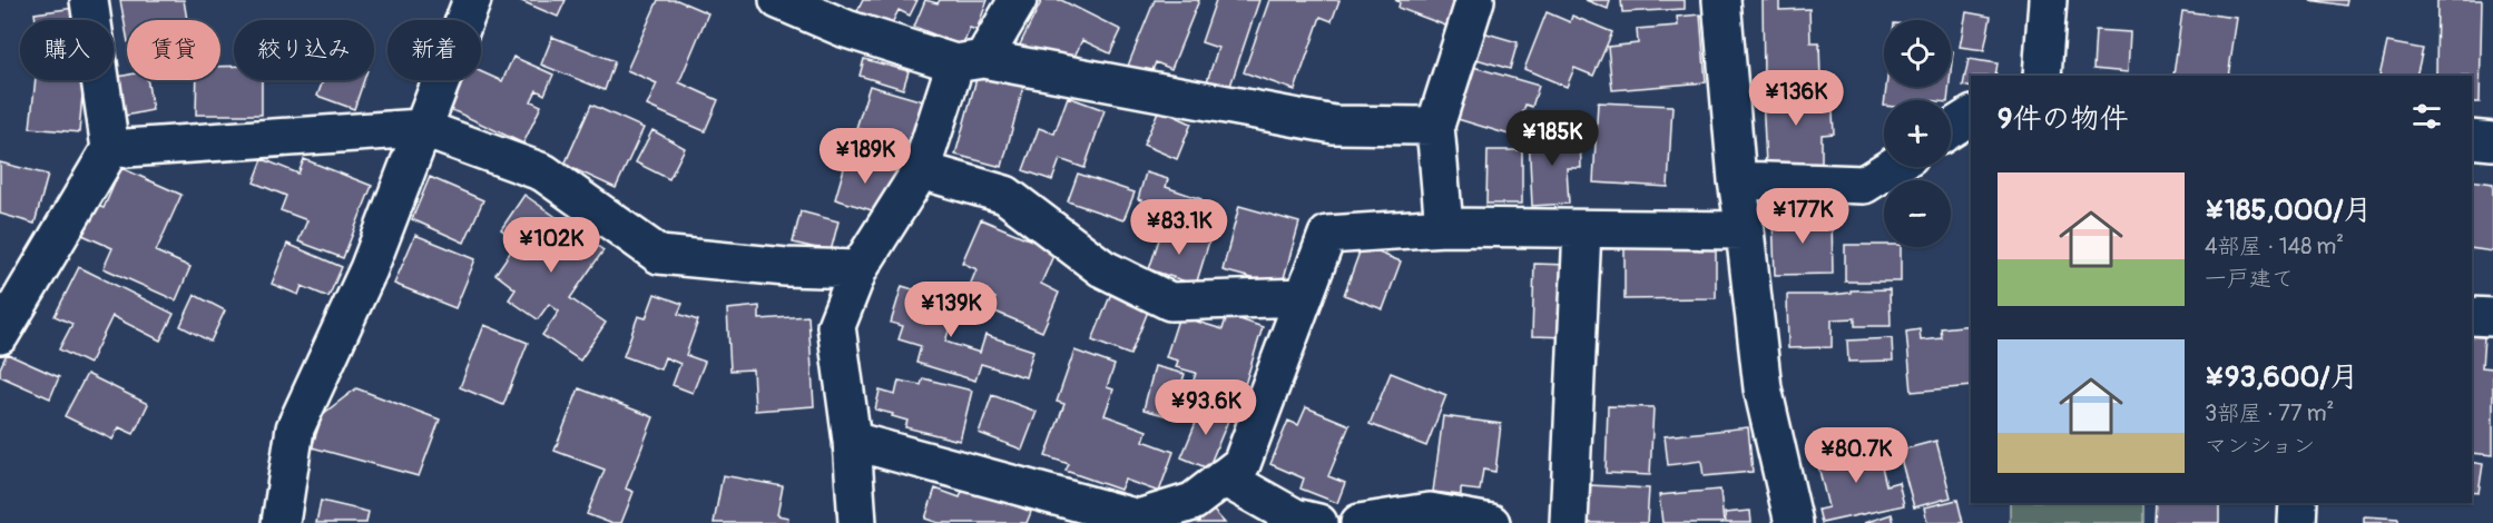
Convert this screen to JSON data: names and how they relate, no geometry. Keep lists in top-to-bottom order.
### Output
{
  "page": {
    "map_buttons": ["+", "−"],
    "chip": [
      "購入",
      "賃貸",
      "絞り込み",
      "新着"
    ],
    "price": [
      "¥136K",
      "¥185K",
      "¥189K",
      "¥177K",
      "¥83.1K",
      "¥102K",
      "¥139K",
      "¥93.6K",
      "¥80.7K"
    ],
    "heading": "9件の物件",
    "list": [
      {
        "name": "¥185,000/月",
        "note": "4部屋 · 148 m² · 一戸建て"
      },
      {
        "name": "¥93,600/月",
        "note": "3部屋 · 77 m² · マンション"
      }
    ]
  }
}
